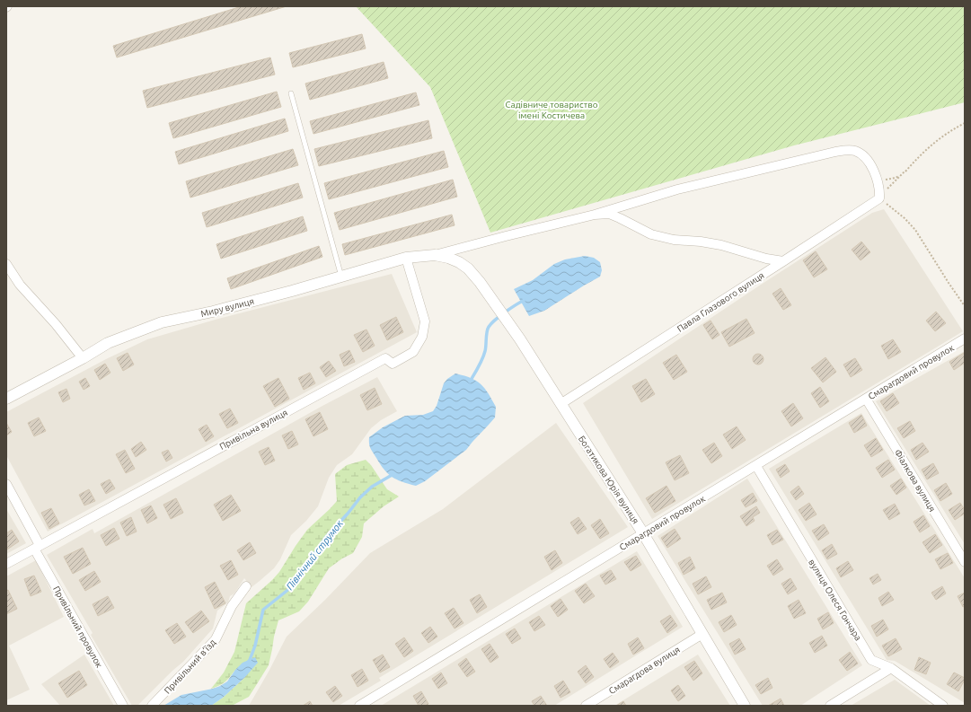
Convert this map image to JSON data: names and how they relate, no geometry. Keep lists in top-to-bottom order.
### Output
{
  "streets": {
    "street": [
      "Павла Глазового вулиця",
      "Миру вулиця",
      "Смарагдовий провулок",
      "Привільна вулиця",
      "Богатикова Юрія вулиця",
      "Фіалкова вулиця",
      "вулиця Олеся Гончара",
      "Привільний провулок",
      "Привільний в’їзд",
      "Смарагдова вулиця"
    ]
  },
  "crossings": [
    ["Павла Глазового вулиця", "Богатикова Юрія вулиця"],
    ["Миру вулиця", "Привільна вулиця"],
    ["Миру вулиця", "Богатикова Юрія вулиця"],
    ["Смарагдовий провулок", "Богатикова Юрія вулиця"],
    ["Смарагдовий провулок", "Фіалкова вулиця"],
    ["Смарагдовий провулок", "вулиця Олеся Гончара"],
    ["Привільна вулиця", "Привільний провулок"],
    ["Богатикова Юрія вулиця", "Смарагдова вулиця"]
  ],
  "water": ["Північний струмок"],
  "parks": ["Садівниче товариство імені Костичева"]
}
